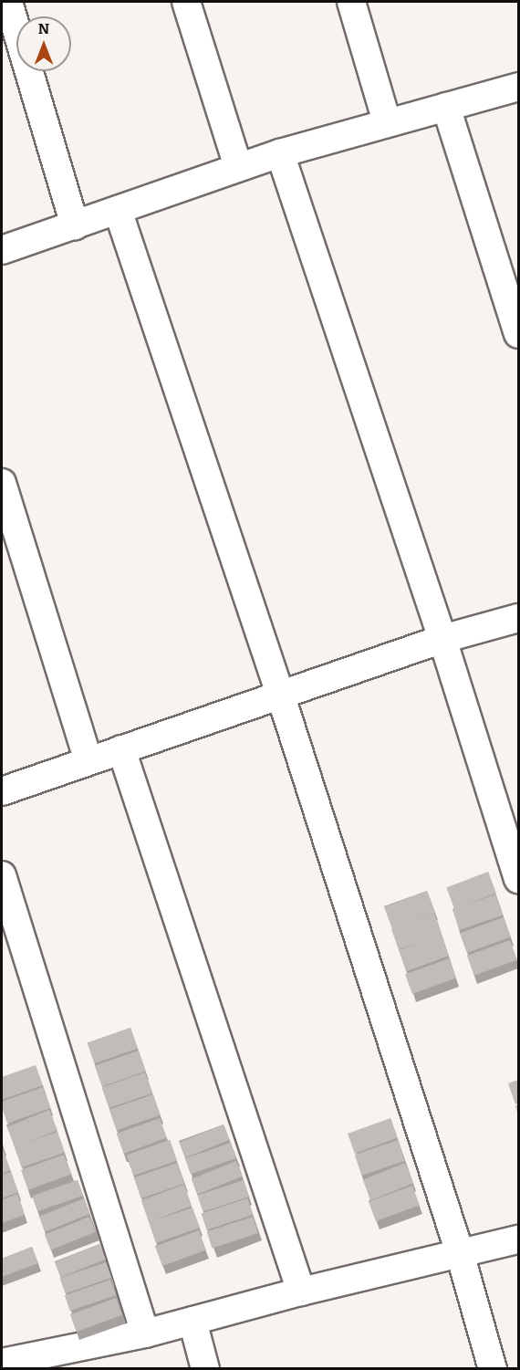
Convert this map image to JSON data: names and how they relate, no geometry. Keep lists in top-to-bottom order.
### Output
{
  "north": "top"
}
